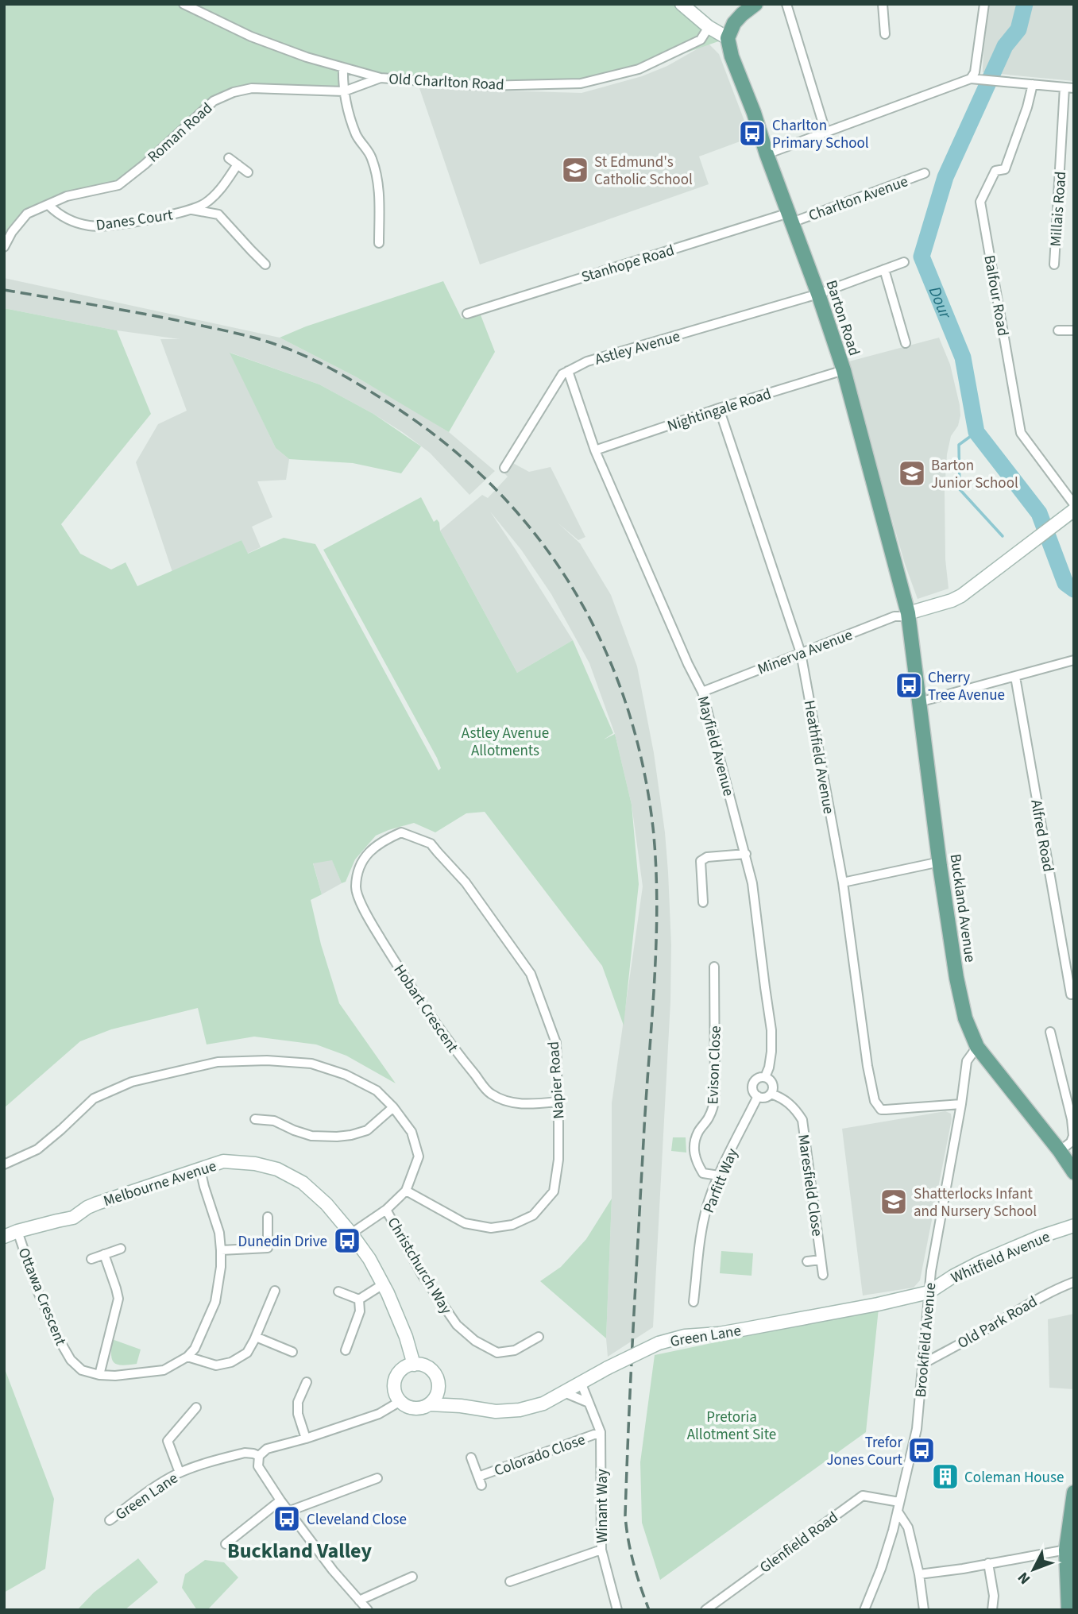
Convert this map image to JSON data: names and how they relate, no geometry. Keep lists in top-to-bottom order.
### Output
{
  "streets": {
    "main road": ["Barton Road", "Buckland Avenue"],
    "street": [
      "Old Charlton Road",
      "Roman Road",
      "Charlton Avenue",
      "Millais Road",
      "Danes Court",
      "Stanhope Road",
      "Balfour Road",
      "Astley Avenue",
      "Nightingale Road",
      "Minerva Avenue",
      "Mayfield Avenue",
      "Heathfield Avenue",
      "Alfred Road",
      "Hobart Crescent",
      "Evison Close",
      "Napier Road",
      "Parfitt Way",
      "Melbourne Avenue",
      "Maresfield Close",
      "Whitfield Avenue",
      "Christchurch Way",
      "Ottawa Crescent",
      "Old Park Road",
      "Green Lane",
      "Brookfield Avenue",
      "Colorado Close",
      "Winant Way",
      "Glenfield Road"
    ]
  },
  "crossings": [
    ["Old Charlton Road", "Roman Road"],
    ["Roman Road", "Danes Court"],
    ["Charlton Avenue", "Stanhope Road"],
    ["Charlton Avenue", "Barton Road"],
    ["Stanhope Road", "Barton Road"],
    ["Barton Road", "Astley Avenue"],
    ["Barton Road", "Nightingale Road"],
    ["Barton Road", "Minerva Avenue"],
    ["Barton Road", "Buckland Avenue"],
    ["Astley Avenue", "Mayfield Avenue"],
    ["Nightingale Road", "Mayfield Avenue"],
    ["Nightingale Road", "Heathfield Avenue"],
    ["Minerva Avenue", "Mayfield Avenue"],
    ["Minerva Avenue", "Heathfield Avenue"],
    ["Minerva Avenue", "Buckland Avenue"],
    ["Mayfield Avenue", "Parfitt Way"],
    ["Mayfield Avenue", "Maresfield Close"],
    ["Heathfield Avenue", "Brookfield Avenue"],
    ["Buckland Avenue", "Brookfield Avenue"],
    ["Hobart Crescent", "Napier Road"],
    ["Evison Close", "Parfitt Way"],
    ["Parfitt Way", "Maresfield Close"],
    ["Melbourne Avenue", "Ottawa Crescent"],
    ["Melbourne Avenue", "Green Lane"],
    ["Whitfield Avenue", "Green Lane"],
    ["Whitfield Avenue", "Brookfield Avenue"],
    ["Old Park Road", "Brookfield Avenue"],
    ["Green Lane", "Brookfield Avenue"],
    ["Green Lane", "Winant Way"],
    ["Brookfield Avenue", "Glenfield Road"],
    ["Colorado Close", "Winant Way"]
  ],
  "districts": ["Buckland Valley"],
  "water": ["Dour"],
  "parks": ["Astley Avenue Allotments", "Pretoria Allotment Site"],
  "places": {
    "bus stop": [
      "Charlton Primary School",
      "Cherry Tree Avenue",
      "Dunedin Drive",
      "Trefor Jones Court",
      "Cleveland Close"
    ],
    "school or university": ["St Edmund's Catholic School", "Barton Junior School", "Shatterlocks Infant and Nursery School"],
    "building": ["Coleman House"]
  },
  "north": "bottom left"
}
